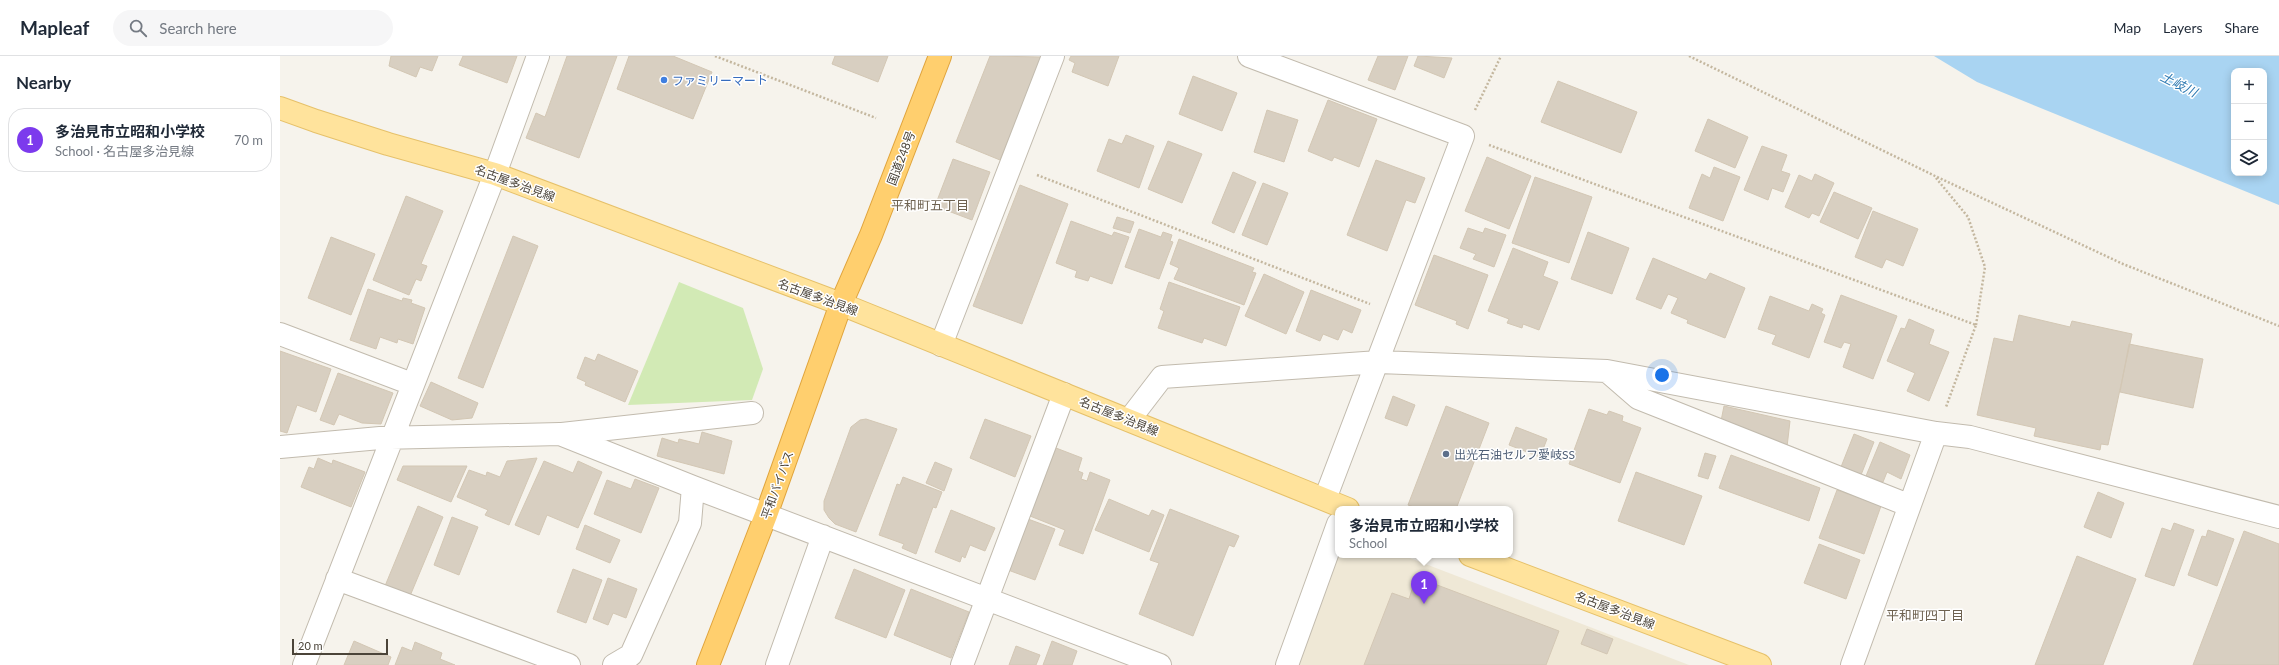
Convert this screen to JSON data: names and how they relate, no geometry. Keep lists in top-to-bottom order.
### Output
{
  "streets": {
    "highway": ["国道248号", "平和バイパス"],
    "main road": ["名古屋多治見線"]
  },
  "crossings": [
    ["国道248号", "名古屋多治見線"],
    ["国道248号", "平和バイパス"],
    ["名古屋多治見線", "平和バイパス"]
  ],
  "districts": ["平和町五丁目", "平和町四丁目"],
  "water": ["土岐川"],
  "places": ["ファミリーマート", "出光石油セルフ愛岐SS"],
  "scale_bar": "20 m",
  "page": {
    "header": "Mapleaf",
    "search": "Search here",
    "nav": ["Map", "Layers", "Share"],
    "heading": "Nearby",
    "map_buttons": ["+", "−"],
    "list": [
      {
        "mark": "1",
        "name": "多治見市立昭和小学校",
        "note": "School · 名古屋多治見線",
        "value": "70 m"
      }
    ],
    "popup": ["多治見市立昭和小学校", "School"],
    "pins": "1",
    "scale": "20 m"
  }
}
